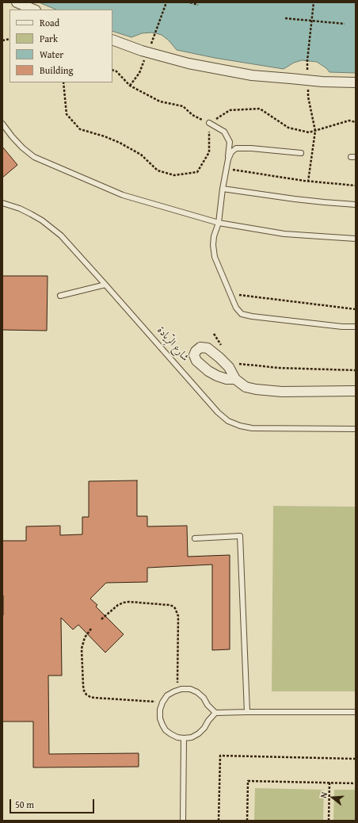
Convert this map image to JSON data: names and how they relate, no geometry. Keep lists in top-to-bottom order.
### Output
{
  "streets": {
    "lane": ["شارع الرِّيادة"]
  },
  "legend": [
    "Road",
    "Park",
    "Water",
    "Building"
  ],
  "scale_bar": "50 m",
  "north": "left"
}
